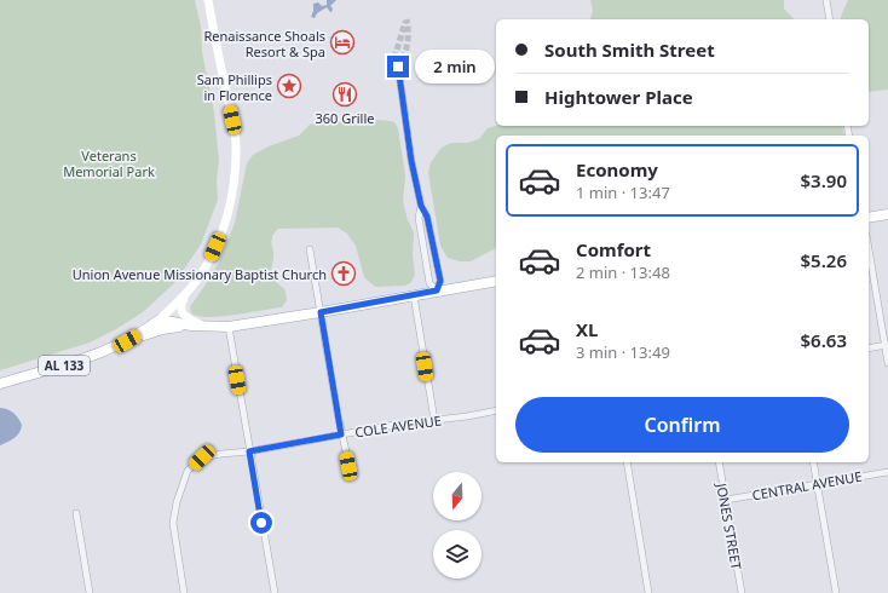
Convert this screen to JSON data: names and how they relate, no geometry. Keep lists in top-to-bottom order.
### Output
{
  "streets": {
    "main road": ["AL 133"],
    "street": ["COLE AVENUE", "CENTRAL AVENUE", "JONES STREET"]
  },
  "crossings": [
    ["CENTRAL AVENUE", "JONES STREET"]
  ],
  "parks": ["Veterans Memorial Park"],
  "places": {
    "hotel": ["Renaissance Shoals Resort & Spa"],
    "place": ["Sam Phillips in Florence"],
    "restaurant": ["360 Grille"],
    "church": ["Union Avenue Missionary Baptist Church"]
  },
  "north": "bottom",
  "page": {
    "banner": ["South Smith Street", "Hightower Place"],
    "bubble": "2 min",
    "list": [
      {
        "name": "Economy",
        "note": "1 min · 13:47",
        "value": "$3.90"
      },
      {
        "name": "Comfort",
        "note": "2 min · 13:48",
        "value": "$5.26"
      },
      {
        "name": "XL",
        "note": "3 min · 13:49",
        "value": "$6.63"
      }
    ],
    "buttons": "Confirm"
  }
}
